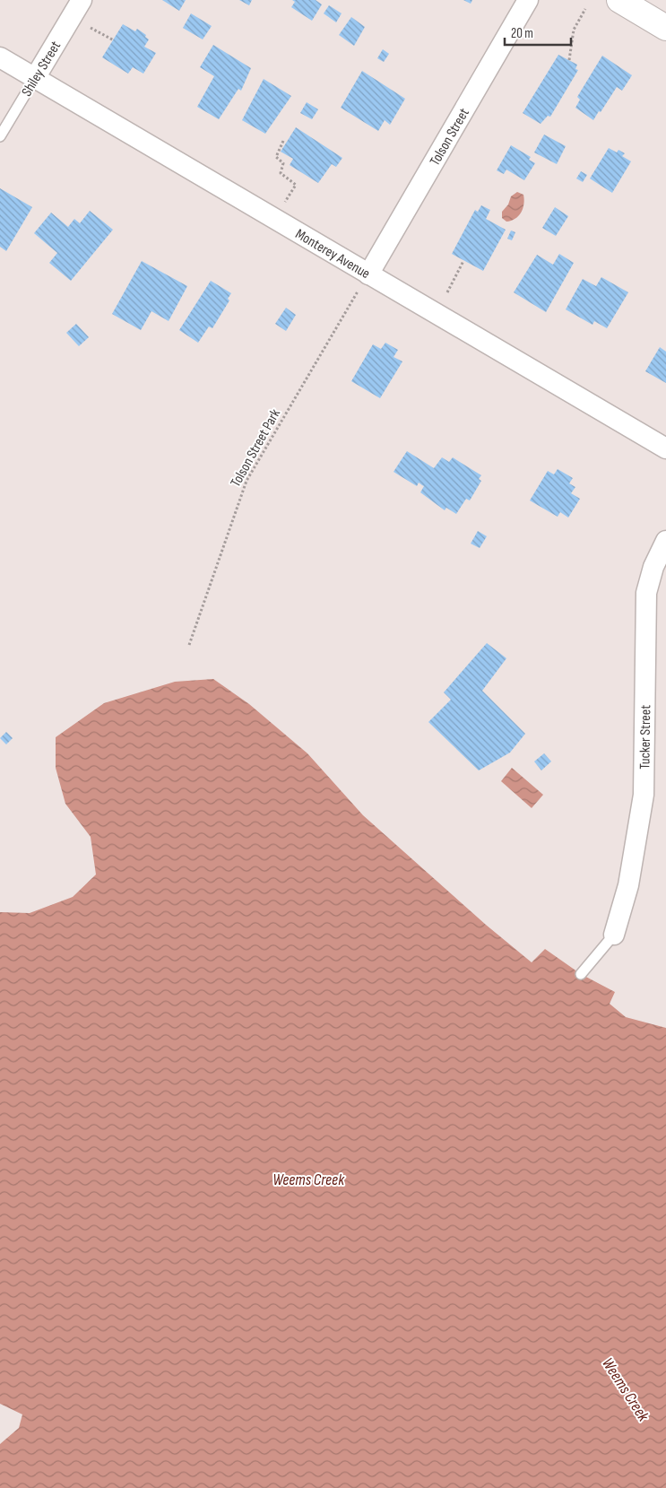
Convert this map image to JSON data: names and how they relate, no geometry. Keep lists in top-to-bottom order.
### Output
{
  "streets": {
    "street": [
      "Shiley Street",
      "Tolson Street",
      "Monterey Avenue",
      "Tucker Street"
    ],
    "path": ["Tolson Street Park"]
  },
  "crossings": [
    ["Shiley Street", "Monterey Avenue"],
    ["Tolson Street", "Monterey Avenue"],
    ["Tolson Street", "Tolson Street Park"],
    ["Monterey Avenue", "Tolson Street Park"]
  ],
  "water": ["Weems Creek"],
  "scale_bar": "20 m"
}
